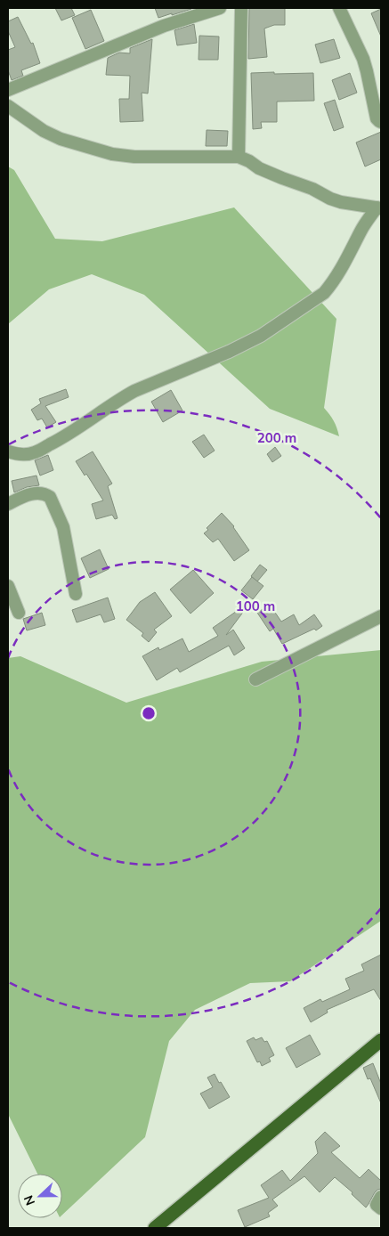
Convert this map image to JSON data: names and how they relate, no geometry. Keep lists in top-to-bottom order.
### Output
{
  "north": "left",
  "rings": ["200 m", "100 m"]
}
